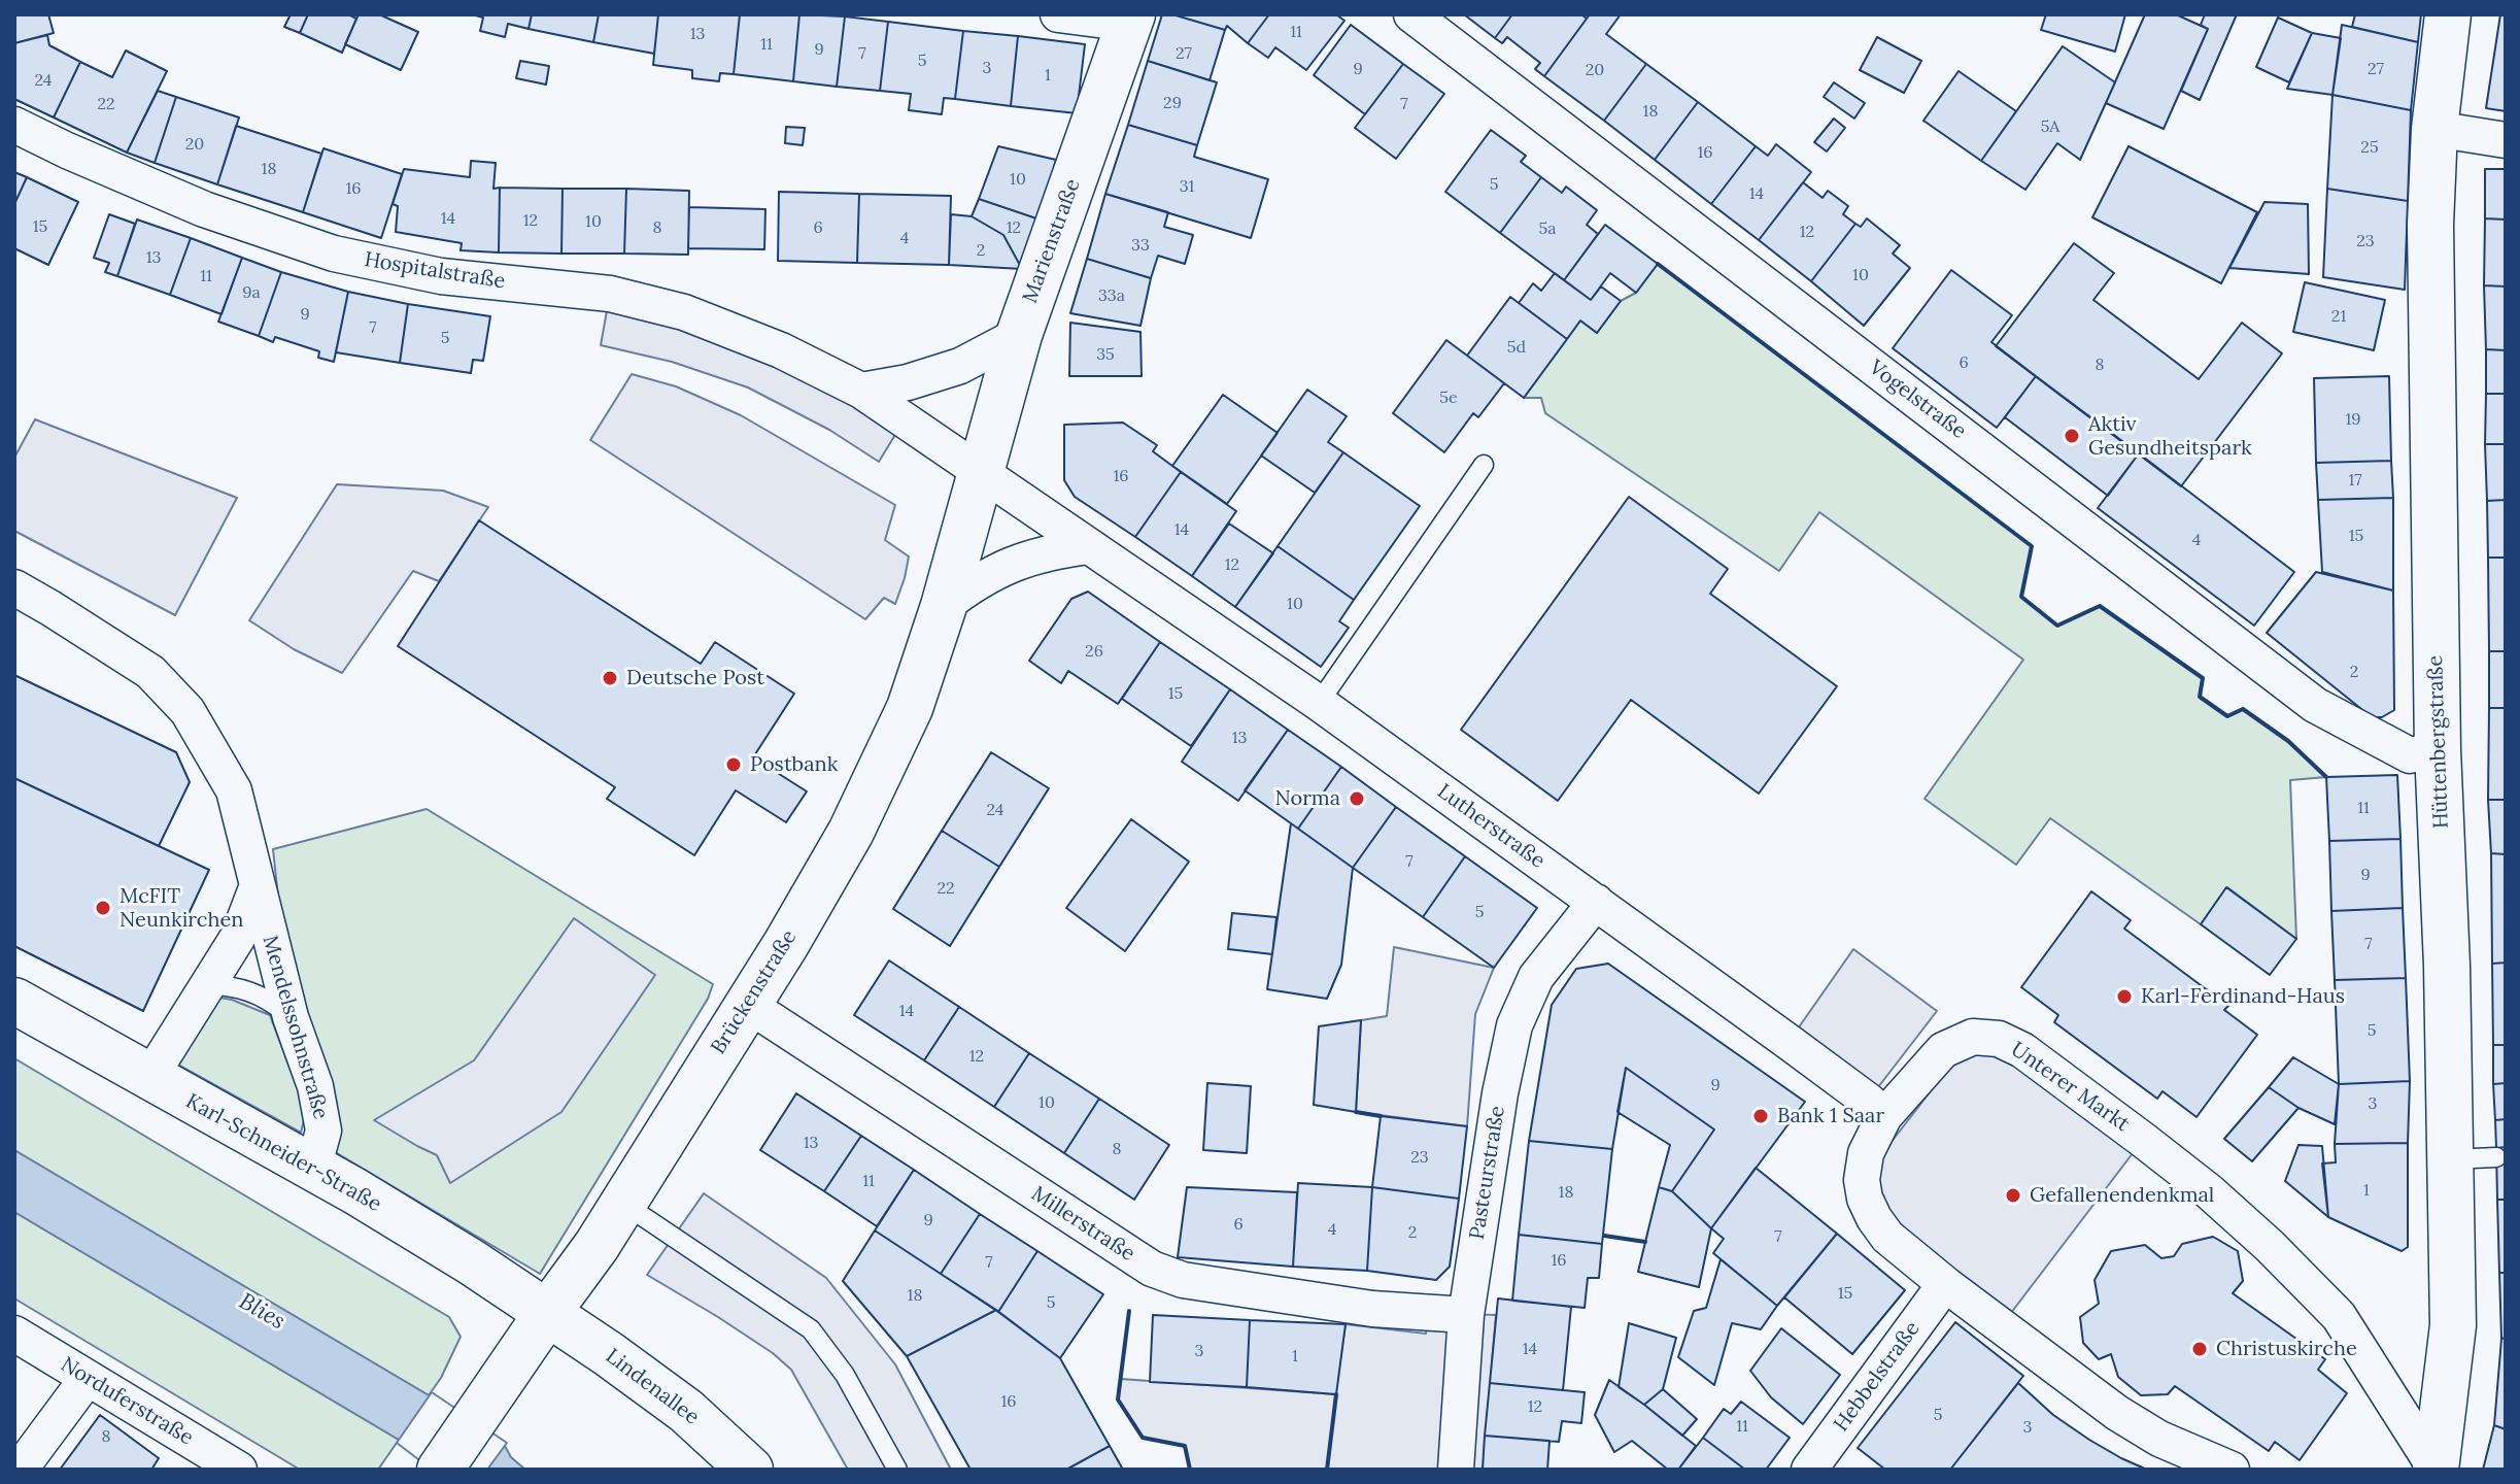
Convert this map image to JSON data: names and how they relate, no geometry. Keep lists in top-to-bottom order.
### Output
{
  "streets": {
    "street": [
      "Marienstraße",
      "Hospitalstraße",
      "Vogelstraße",
      "Hüttenbergstraße",
      "Lutherstraße",
      "Brückenstraße",
      "Mendelssohnstraße",
      "Unterer Markt",
      "Karl-Schneider-Straße",
      "Pasteurstraße",
      "Millerstraße",
      "Hebbelstraße",
      "Lindenallee",
      "Norduferstraße"
    ]
  },
  "crossings": [
    ["Marienstraße", "Hospitalstraße"],
    ["Marienstraße", "Lutherstraße"],
    ["Marienstraße", "Brückenstraße"],
    ["Hospitalstraße", "Lutherstraße"],
    ["Hospitalstraße", "Brückenstraße"],
    ["Vogelstraße", "Hüttenbergstraße"],
    ["Hüttenbergstraße", "Unterer Markt"],
    ["Lutherstraße", "Brückenstraße"],
    ["Lutherstraße", "Unterer Markt"],
    ["Lutherstraße", "Pasteurstraße"],
    ["Brückenstraße", "Karl-Schneider-Straße"],
    ["Brückenstraße", "Millerstraße"],
    ["Brückenstraße", "Lindenallee"],
    ["Mendelssohnstraße", "Karl-Schneider-Straße"],
    ["Unterer Markt", "Hebbelstraße"],
    ["Karl-Schneider-Straße", "Lindenallee"],
    ["Pasteurstraße", "Millerstraße"]
  ],
  "water": ["Blies"],
  "places": [
    "Aktiv Gesundheitspark",
    "Deutsche Post",
    "Postbank",
    "Norma",
    "McFIT Neunkirchen",
    "Karl-Ferdinand-Haus",
    "Bank 1 Saar",
    "Gefallenendenkmal",
    "Christuskirche"
  ],
  "house_numbers": [
    "11",
    "13",
    "11",
    "9",
    "7",
    "27",
    "5",
    "3",
    "9",
    "27",
    "20",
    "1",
    "24",
    "29",
    "22",
    "7",
    "18",
    "5A",
    "20",
    "25",
    "16",
    "18",
    "10",
    "5",
    "31",
    "16",
    "14",
    "14",
    "12",
    "10",
    "15",
    "8",
    "6",
    "12",
    "5a",
    "12",
    "4",
    "23",
    "33",
    "2",
    "13",
    "10",
    "11",
    "9a",
    "33a",
    "9",
    "21",
    "7",
    "5",
    "5d",
    "35",
    "6",
    "8",
    "5e",
    "19",
    "16",
    "17",
    "14",
    "15",
    "4",
    "12",
    "10",
    "26",
    "2",
    "15",
    "13",
    "11",
    "24",
    "7",
    "9",
    "22",
    "5",
    "7",
    "14",
    "5",
    "12",
    "9",
    "10",
    "3",
    "13",
    "8",
    "23",
    "11",
    "1",
    "18",
    "9",
    "6",
    "4",
    "2",
    "7",
    "16",
    "7",
    "15",
    "18",
    "5",
    "14",
    "3",
    "1",
    "16",
    "12",
    "5",
    "11",
    "3",
    "8"
  ]
}
